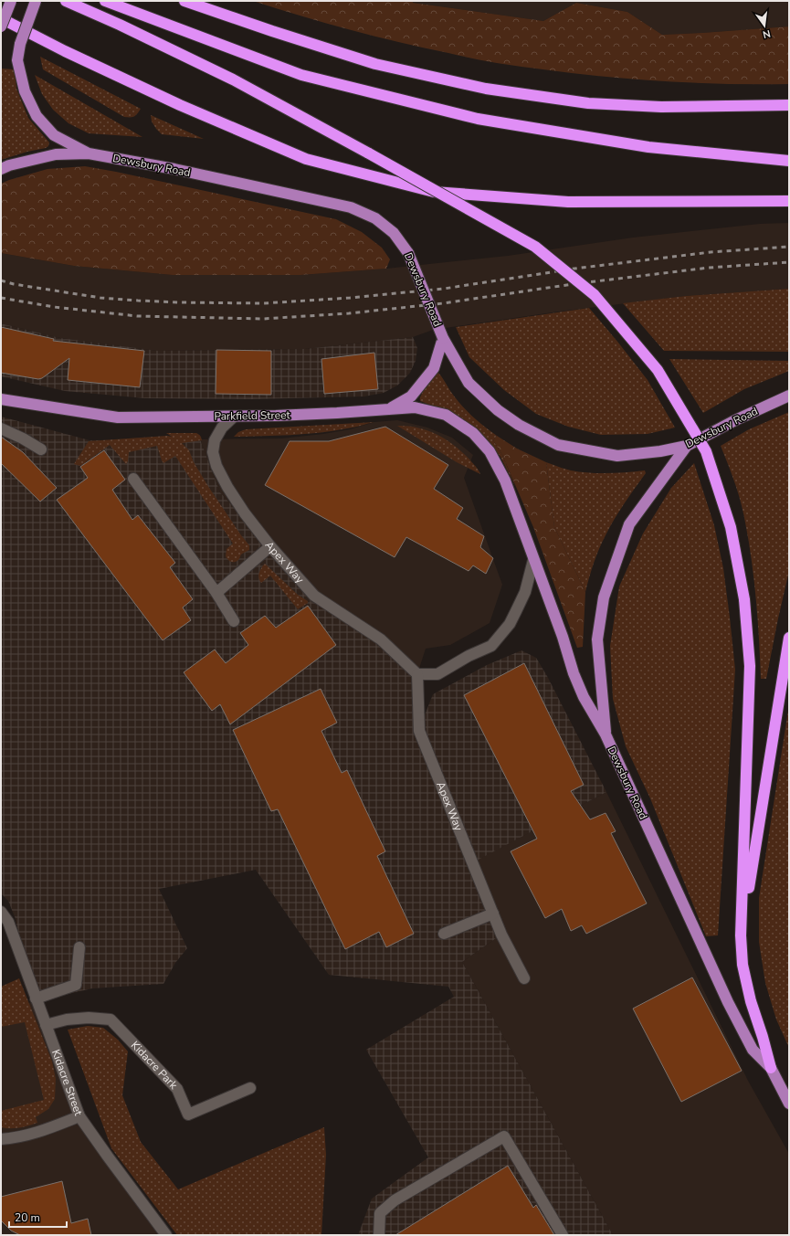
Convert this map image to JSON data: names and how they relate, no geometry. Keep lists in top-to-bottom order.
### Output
{
  "streets": {
    "main road": ["Dewsbury Road", "Parkfield Street"],
    "street": ["Apex Way", "Kidacre Park", "Kidacre Street"]
  },
  "crossings": [
    ["Dewsbury Road", "Parkfield Street"],
    ["Parkfield Street", "Apex Way"],
    ["Kidacre Park", "Kidacre Street"]
  ],
  "scale_bar": "20 m",
  "north": "bottom"
}
